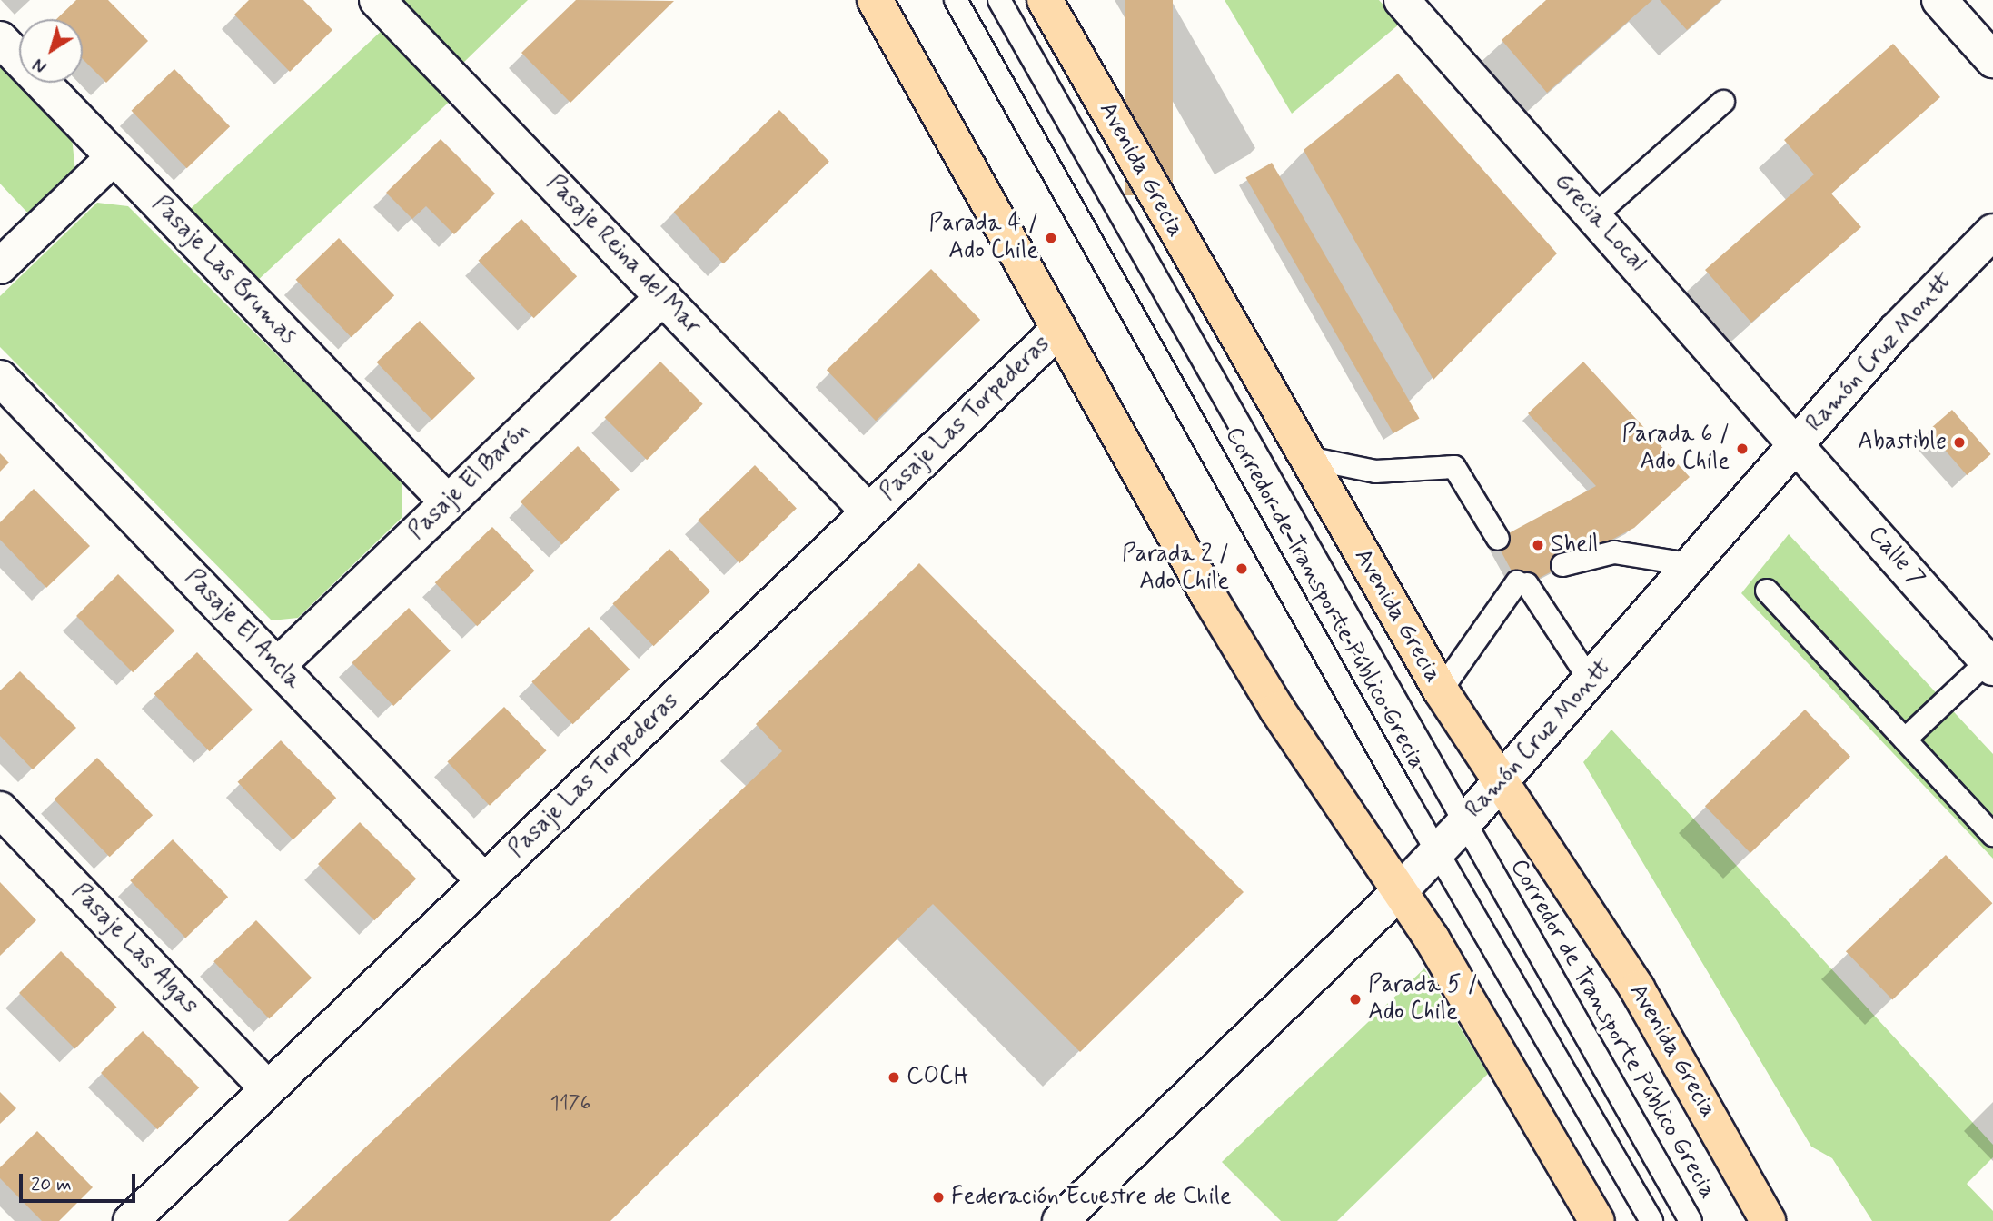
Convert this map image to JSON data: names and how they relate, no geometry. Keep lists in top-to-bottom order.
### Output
{
  "streets": {
    "main road": ["Avenida Grecia"],
    "street": [
      "Grecia Local",
      "Pasaje Reina del Mar",
      "Pasaje Las Brumas",
      "Ramón Cruz Montt",
      "Pasaje Las Torpederas",
      "Pasaje El Barón",
      "Calle 7",
      "Pasaje El Ancla",
      "Pasaje Las Algas"
    ],
    "lane": ["Corredor de Transporte Público Grecia"]
  },
  "crossings": [
    ["Avenida Grecia", "Ramón Cruz Montt"],
    ["Grecia Local", "Ramón Cruz Montt"],
    ["Grecia Local", "Calle 7"],
    ["Pasaje Reina del Mar", "Pasaje Las Torpederas"],
    ["Pasaje Reina del Mar", "Pasaje El Barón"],
    ["Pasaje Las Brumas", "Pasaje El Barón"],
    ["Ramón Cruz Montt", "Calle 7"],
    ["Ramón Cruz Montt", "Corredor de Transporte Público Grecia"],
    ["Pasaje Las Torpederas", "Pasaje El Ancla"],
    ["Pasaje Las Torpederas", "Pasaje Las Algas"],
    ["Pasaje El Barón", "Pasaje El Ancla"]
  ],
  "places": [
    "Parada 4 / Ado Chile",
    "Abastible",
    "Parada 6 / Ado Chile",
    "Shell",
    "Parada 2 / Ado Chile",
    "Parada 5 / Ado Chile",
    "COCH",
    "Federación Ecuestre de Chile"
  ],
  "house_numbers": ["1176"],
  "scale_bar": "20 m",
  "north": "bottom left"
}
